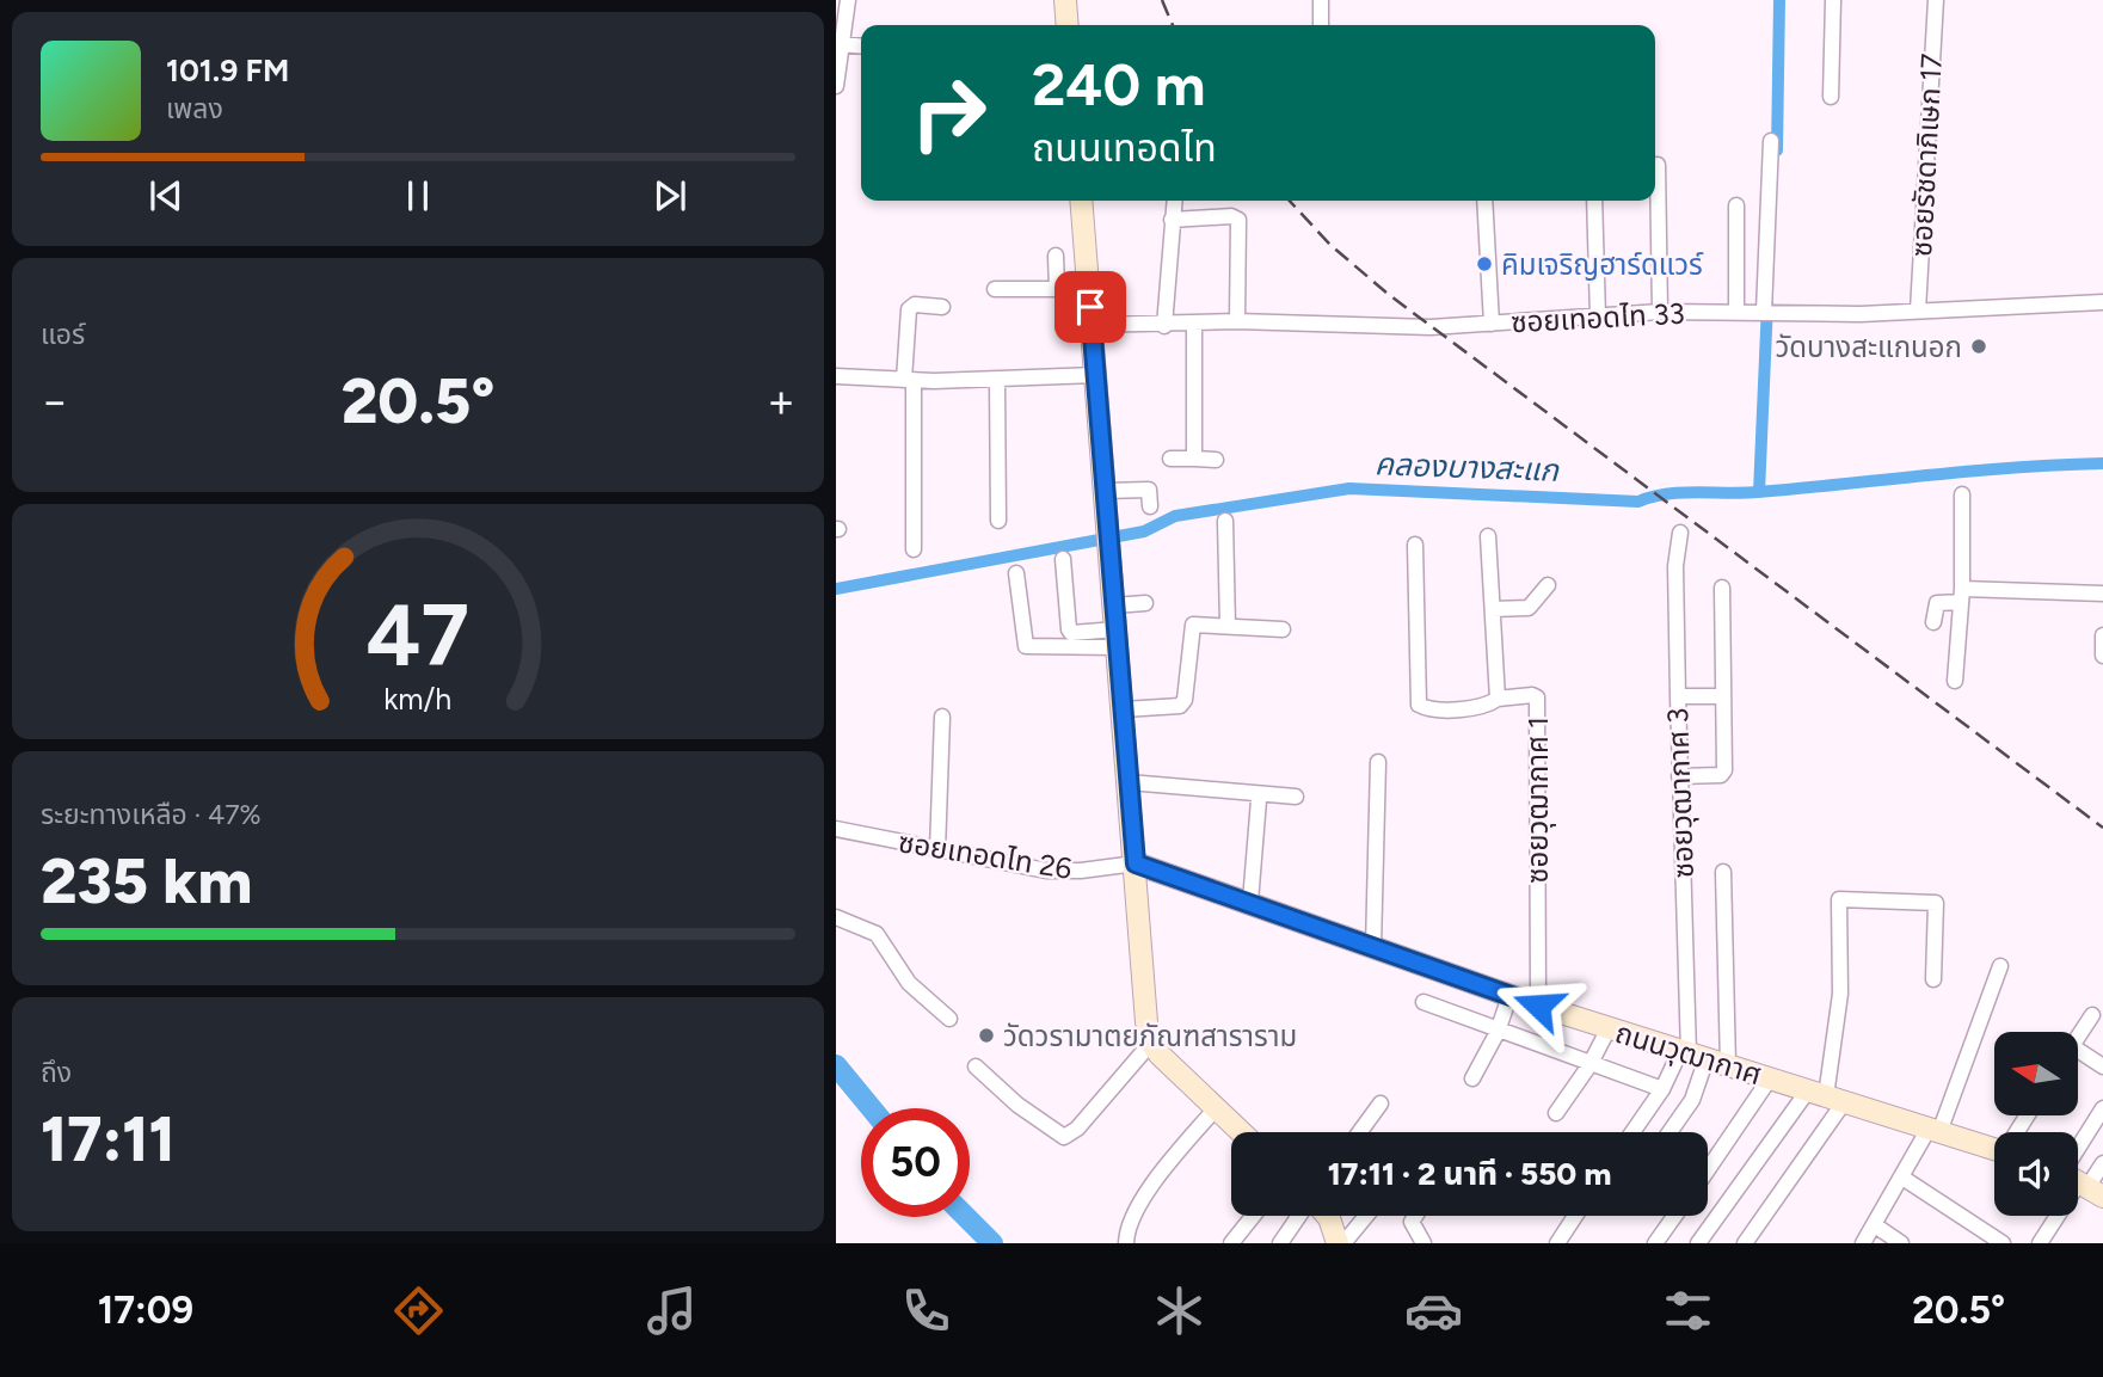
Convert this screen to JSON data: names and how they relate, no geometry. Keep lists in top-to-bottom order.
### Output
{
  "streets": {
    "main road": ["ถนนวุฒากาศ"],
    "street": [
      "ซอยรัชดาภิเษก 17",
      "ซอยเทอดไท 33",
      "ซอยวุฒากาศ 3",
      "ซอยวุฒากาศ 1",
      "ซอยเทอดไท 26"
    ]
  },
  "crossings": [
    ["ซอยรัชดาภิเษก 17", "ซอยเทอดไท 33"],
    ["ซอยวุฒากาศ 3", "ถนนวุฒากาศ"],
    ["ซอยวุฒากาศ 1", "ถนนวุฒากาศ"],
    ["ซอยเทอดไท 26", "ถนนวุฒากาศ"]
  ],
  "water": ["คลองบางสะแก"],
  "places": ["คิมเจริญฮาร์ดแวร์", "วัดบางสะแกนอก", "วัดวรามาตยภัณฑสาราราม"],
  "north": "left",
  "page": {
    "turn": ["240 m", "ถนนเทอดไท"],
    "song": ["101.9 FM", "เพลง"],
    "tile": [
      "แอร์",
      ["ระยะทางเหลือ · 47%", "235 km"],
      ["ถึง", "17:11"]
    ],
    "heat": ["−", "20.5°", "+"],
    "limit": "50",
    "trip": "17:11 · 2 นาที · 550 m",
    "tabs": ["17:09", "20.5°"],
    "gauge": ["47", "km/h"]
  }
}
